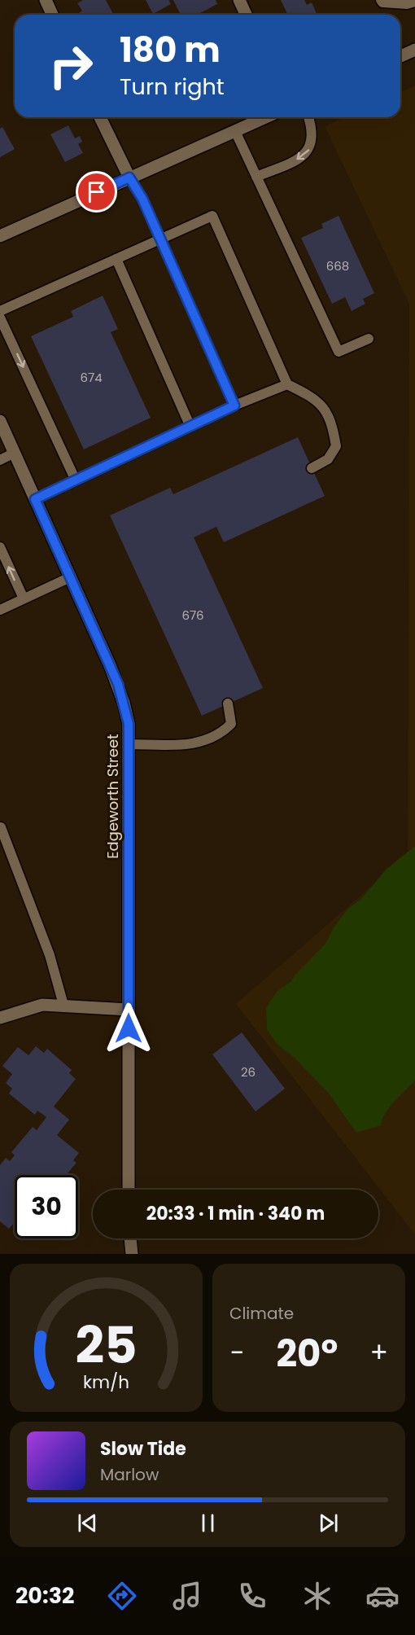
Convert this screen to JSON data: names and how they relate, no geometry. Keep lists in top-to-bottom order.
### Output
{
  "streets": {
    "street": ["Edgeworth Street"]
  },
  "house_numbers": [
    "668",
    "674",
    "676",
    "26"
  ],
  "page": {
    "turn": ["180 m", "Turn right"],
    "limit": "30",
    "trip": "20:33 · 1 min · 340 m",
    "tile": "Climate",
    "heat": ["−", "20°", "+"],
    "song": ["Slow Tide", "Marlow"],
    "tabs": "20:32",
    "gauge": ["25", "km/h"]
  }
}
